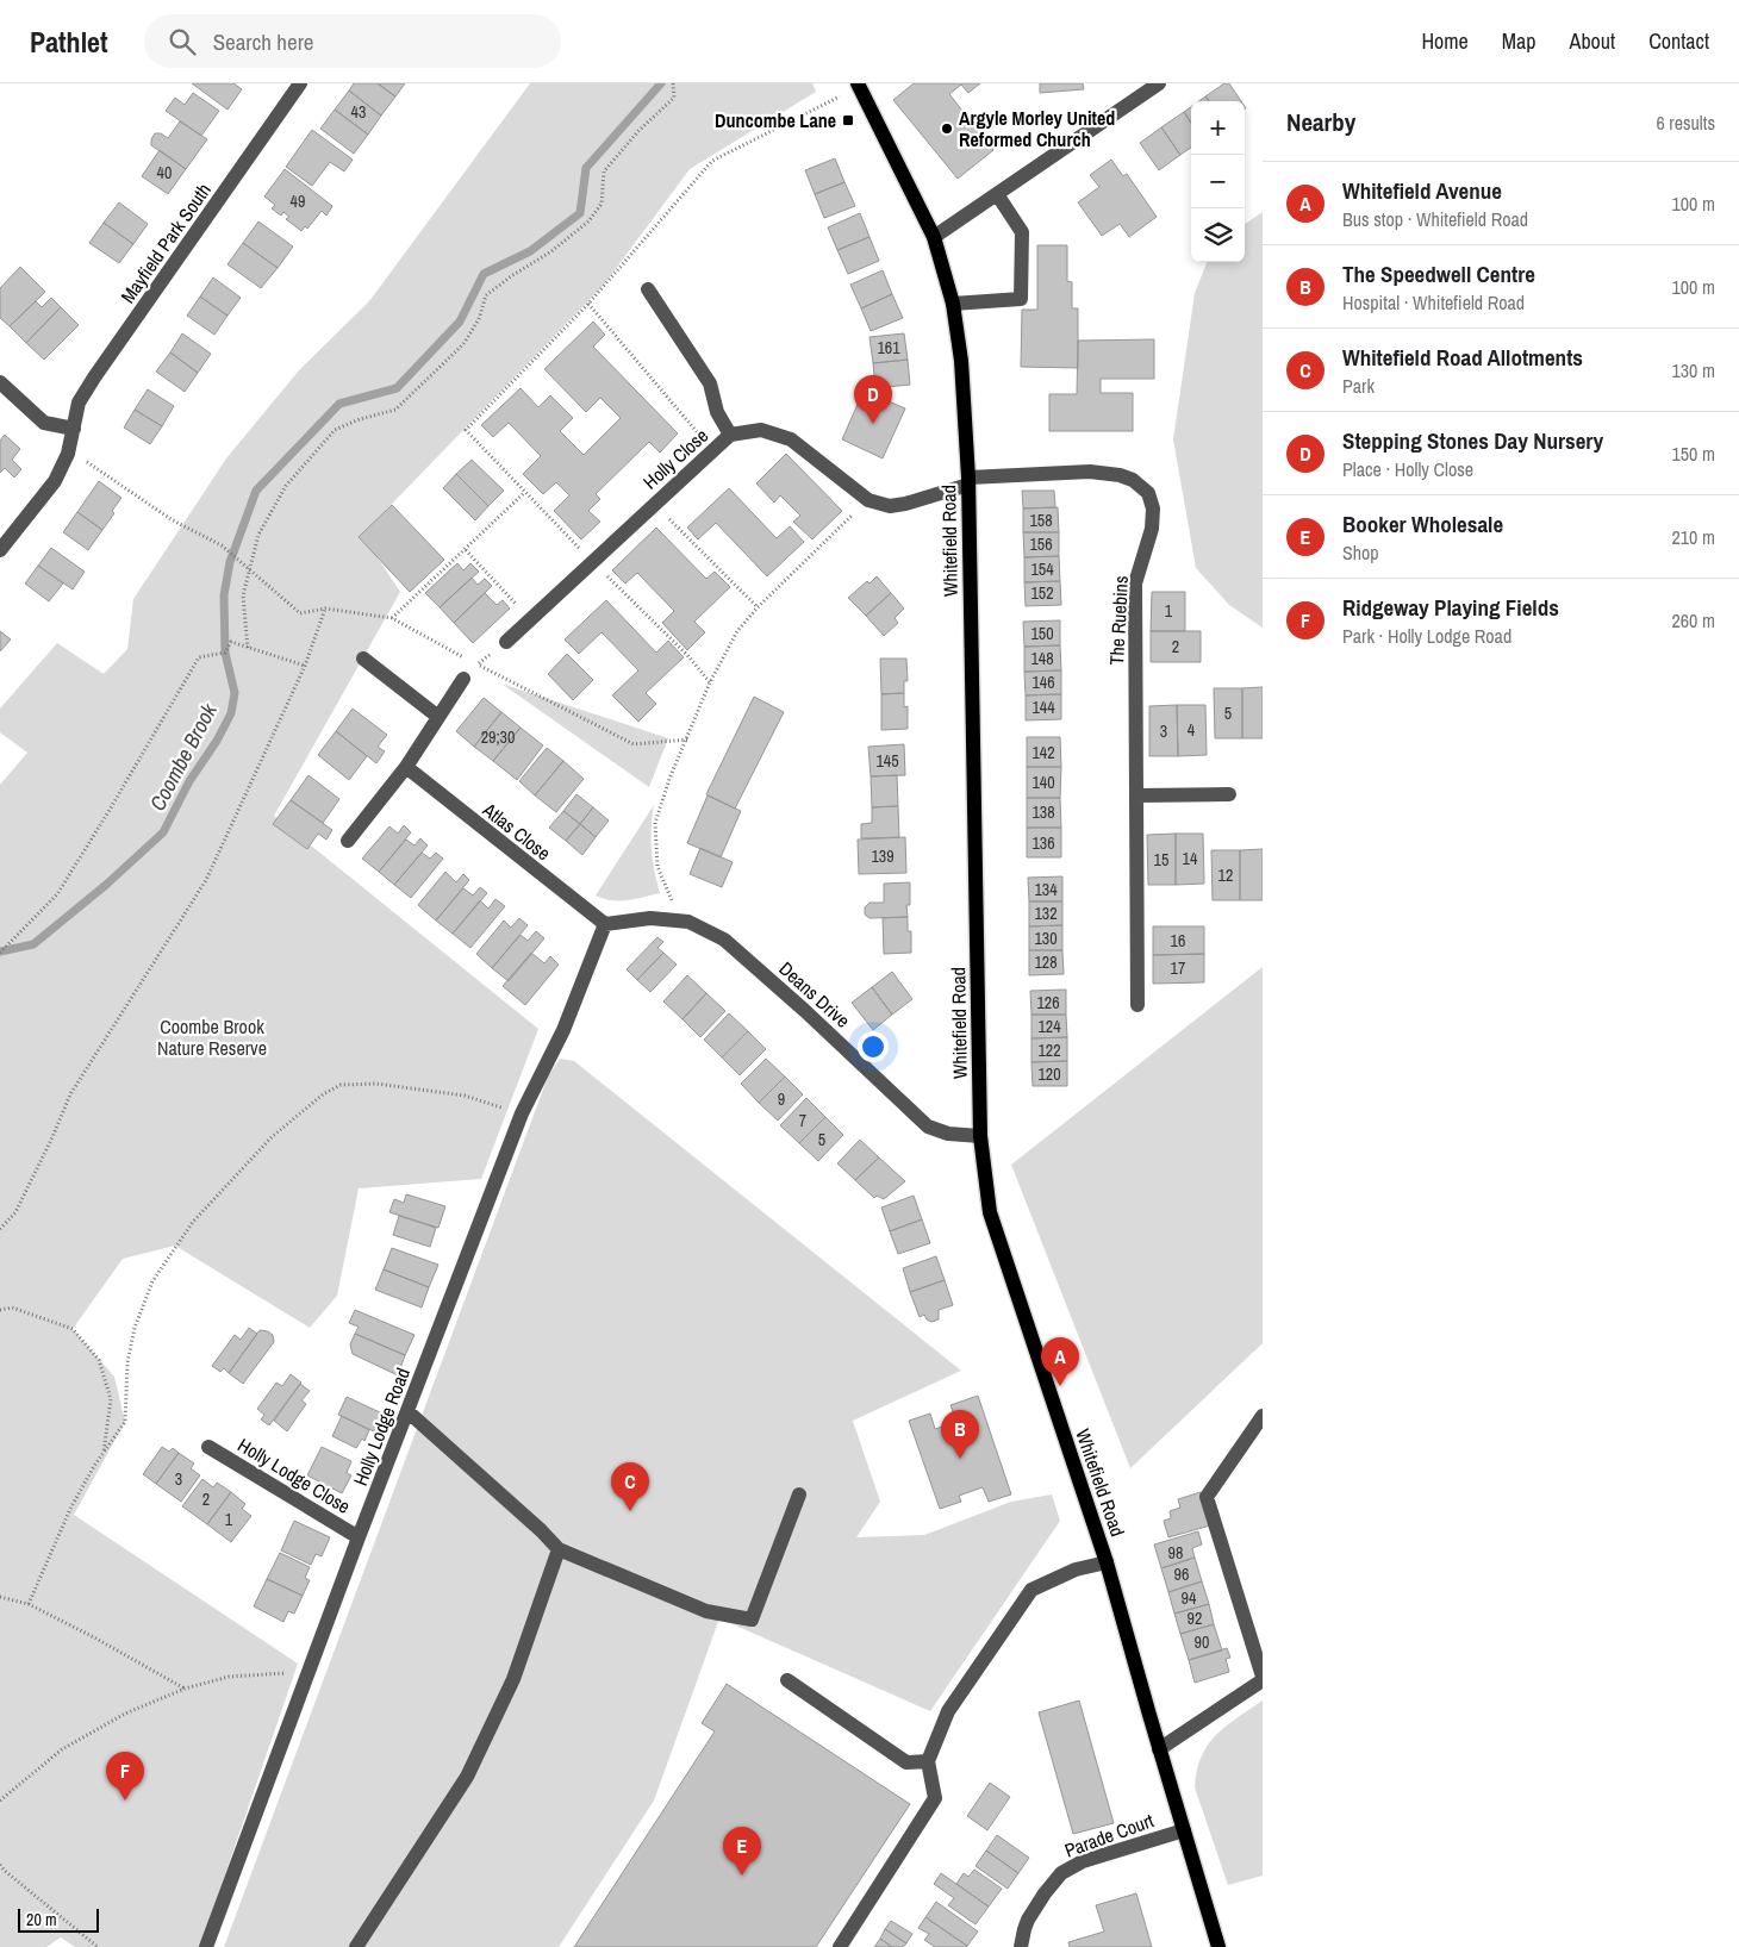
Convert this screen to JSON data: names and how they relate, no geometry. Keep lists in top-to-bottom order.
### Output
{
  "streets": {
    "main road": ["Whitefield Road"],
    "street": [
      "Mayfield Park South",
      "Holly Close",
      "The Ruebins",
      "Atlas Close",
      "Deans Drive",
      "Holly Lodge Road",
      "Holly Lodge Close",
      "Parade Court"
    ]
  },
  "crossings": [
    ["Holly Close", "Whitefield Road"],
    ["Holly Close", "The Ruebins"],
    ["Whitefield Road", "The Ruebins"],
    ["Whitefield Road", "Deans Drive"],
    ["Whitefield Road", "Parade Court"],
    ["Atlas Close", "Deans Drive"],
    ["Atlas Close", "Holly Lodge Road"],
    ["Deans Drive", "Holly Lodge Road"],
    ["Holly Lodge Road", "Holly Lodge Close"]
  ],
  "water": ["Coombe Brook"],
  "parks": ["Coombe Brook Nature Reserve"],
  "places": {
    "transit": ["Duncombe Lane"],
    "other": ["Argyle Morley United Reformed Church"]
  },
  "house_numbers": [
    "43",
    "40",
    "49",
    "161",
    "158",
    "156",
    "154",
    "152",
    "1",
    "150",
    "2",
    "148",
    "146",
    "144",
    "5",
    "4",
    "3",
    "29;30",
    "142",
    "145",
    "140",
    "138",
    "136",
    "139",
    "14",
    "15",
    "12",
    "134",
    "132",
    "130",
    "16",
    "128",
    "17",
    "126",
    "124",
    "122",
    "120",
    "9",
    "7",
    "5",
    "3",
    "2",
    "1",
    "98",
    "96",
    "94",
    "92",
    "90"
  ],
  "scale_bar": "20 m",
  "page": {
    "header": "Pathlet",
    "search": "Search here",
    "nav": [
      "Home",
      "Map",
      "About",
      "Contact"
    ],
    "heading": ["Nearby", "6 results"],
    "map_buttons": ["+", "−"],
    "list": [
      {
        "mark": "A",
        "name": "Whitefield Avenue",
        "note": "Bus stop · Whitefield Road",
        "value": "100 m"
      },
      {
        "mark": "B",
        "name": "The Speedwell Centre",
        "note": "Hospital · Whitefield Road",
        "value": "100 m"
      },
      {
        "mark": "C",
        "name": "Whitefield Road Allotments",
        "note": "Park",
        "value": "130 m"
      },
      {
        "mark": "D",
        "name": "Stepping Stones Day Nursery",
        "note": "Place · Holly Close",
        "value": "150 m"
      },
      {
        "mark": "E",
        "name": "Booker Wholesale",
        "note": "Shop",
        "value": "210 m"
      },
      {
        "mark": "F",
        "name": "Ridgeway Playing Fields",
        "note": "Park · Holly Lodge Road",
        "value": "260 m"
      }
    ],
    "pins": [
      "D",
      "A",
      "B",
      "C",
      "F",
      "E"
    ],
    "scale": "20 m"
  }
}
